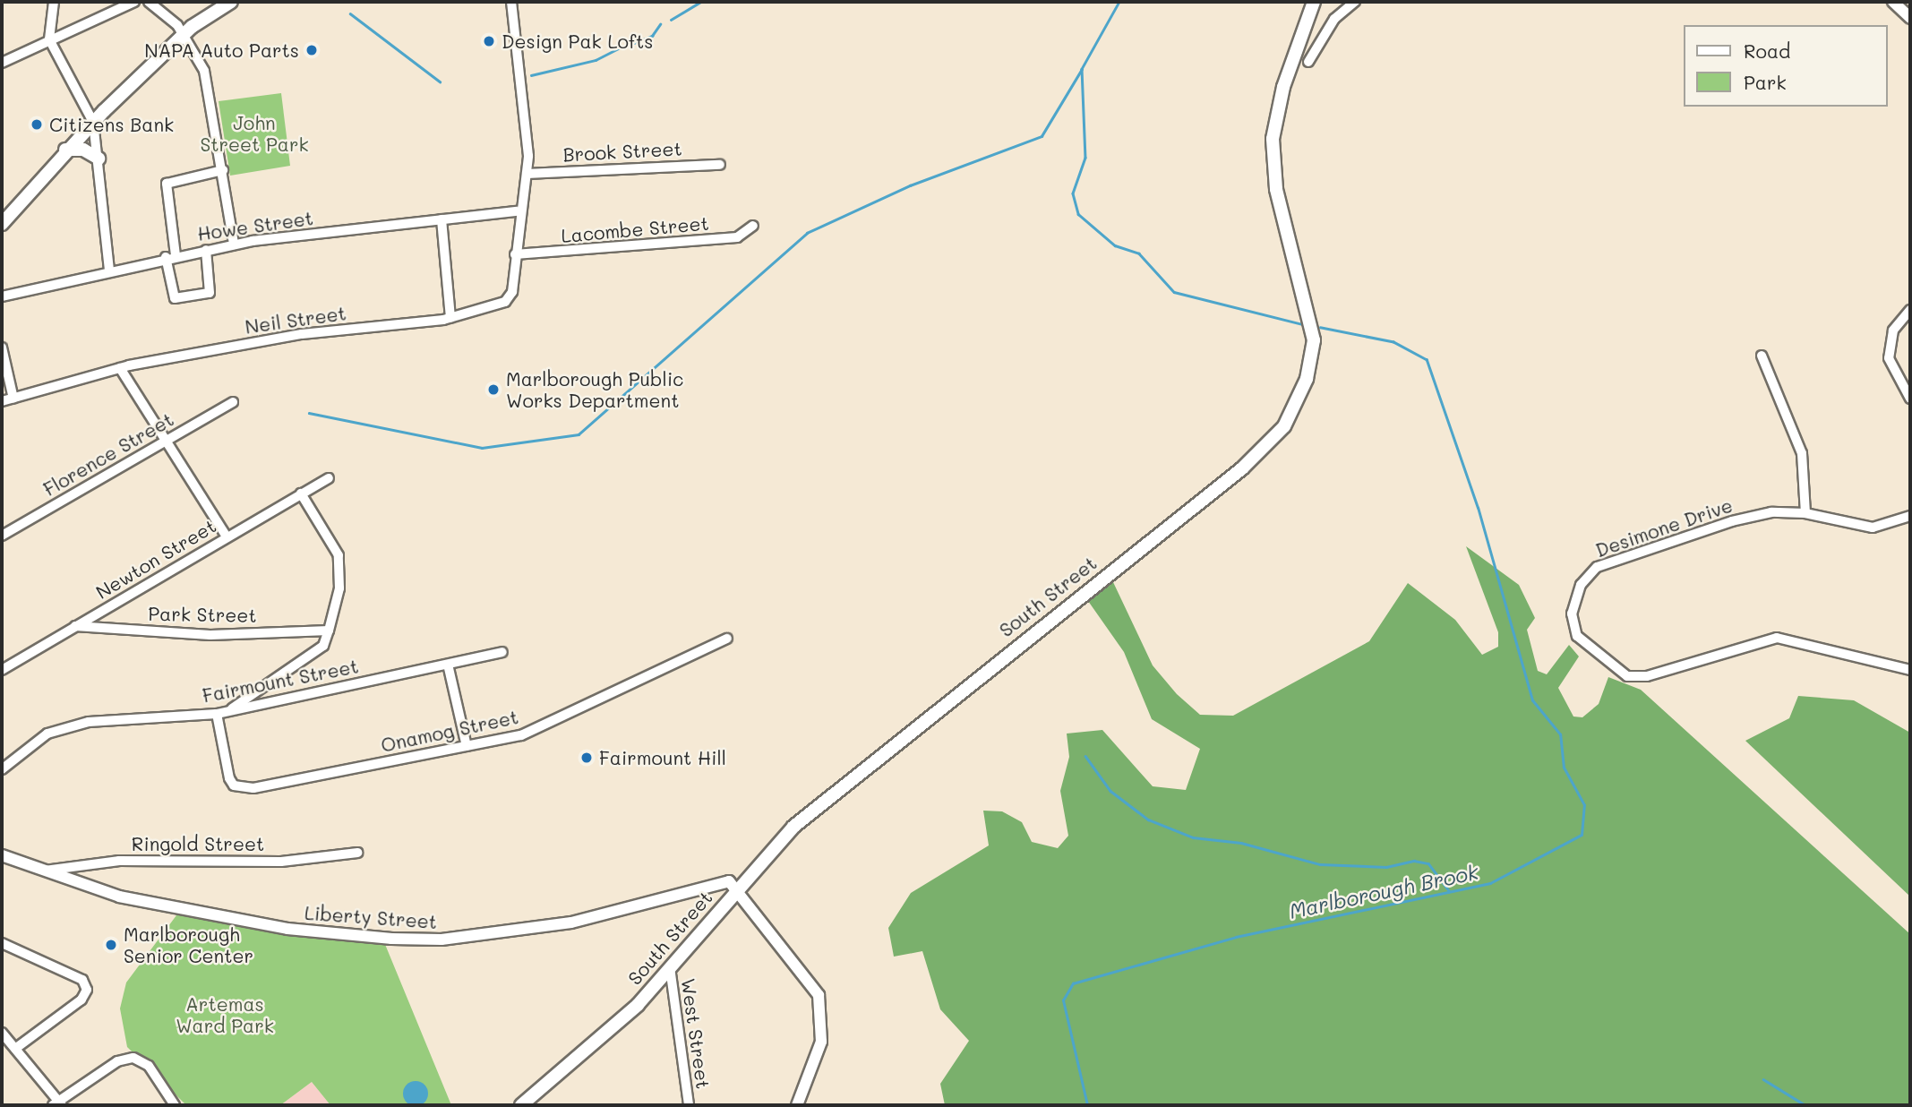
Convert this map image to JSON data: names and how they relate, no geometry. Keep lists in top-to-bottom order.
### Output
{
  "streets": {
    "main road": ["South Street"],
    "street": [
      "Brook Street",
      "Howe Street",
      "Lacombe Street",
      "Neil Street",
      "Florence Street",
      "Desimone Drive",
      "Newton Street",
      "Park Street",
      "Fairmount Street",
      "Onamog Street",
      "Ringold Street",
      "Liberty Street",
      "West Street"
    ]
  },
  "crossings": [
    ["Brook Street", "Neil Street"],
    ["Howe Street", "Neil Street"],
    ["Lacombe Street", "Neil Street"],
    ["Newton Street", "Park Street"],
    ["South Street", "Liberty Street"],
    ["South Street", "West Street"],
    ["Fairmount Street", "Onamog Street"],
    ["Ringold Street", "Liberty Street"]
  ],
  "water": ["Marlborough Brook"],
  "parks": ["John Street Park", "Artemas Ward Park"],
  "places": [
    "Design Pak Lofts",
    "NAPA Auto Parts",
    "Citizens Bank",
    "Marlborough Public Works Department",
    "Fairmount Hill",
    "Marlborough Senior Center"
  ],
  "legend": ["Road", "Park"]
}
